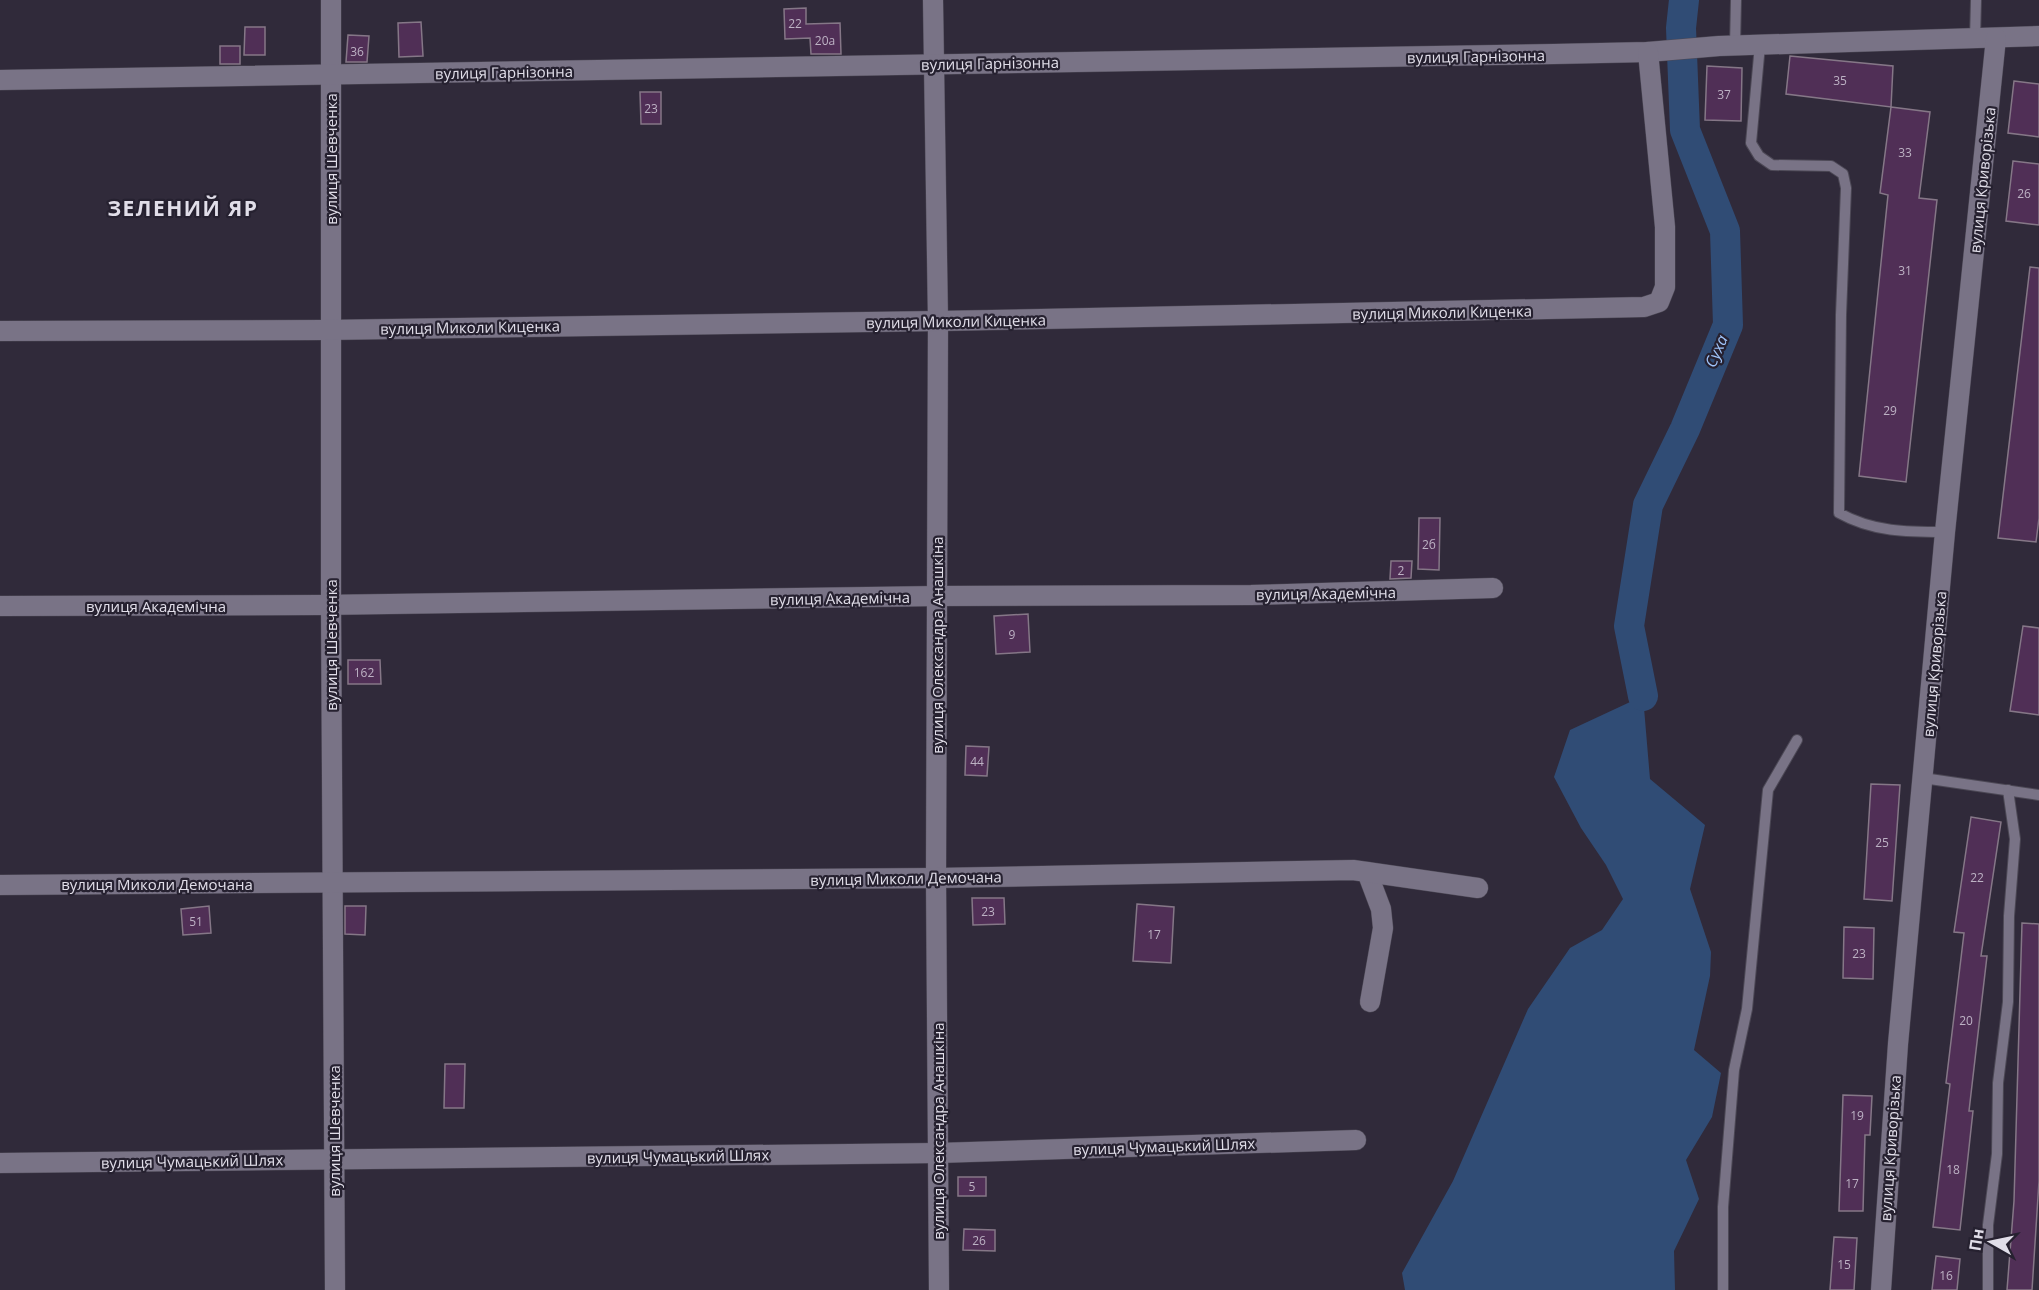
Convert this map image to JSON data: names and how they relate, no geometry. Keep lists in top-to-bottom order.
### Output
{
  "streets": {
    "street": [
      "вулиця Гарнізонна",
      "вулиця Шевченка",
      "вулиця Криворізька",
      "вулиця Миколи Киценка",
      "вулиця Академічна",
      "вулиця Олександра Анашкіна",
      "вулиця Миколи Демочана",
      "вулиця Чумацький Шлях"
    ]
  },
  "crossings": [
    ["вулиця Гарнізонна", "вулиця Шевченка"],
    ["вулиця Гарнізонна", "вулиця Миколи Киценка"],
    ["вулиця Гарнізонна", "вулиця Олександра Анашкіна"],
    ["вулиця Шевченка", "вулиця Миколи Киценка"],
    ["вулиця Шевченка", "вулиця Академічна"],
    ["вулиця Шевченка", "вулиця Миколи Демочана"],
    ["вулиця Шевченка", "вулиця Чумацький Шлях"],
    ["вулиця Миколи Киценка", "вулиця Олександра Анашкіна"],
    ["вулиця Академічна", "вулиця Олександра Анашкіна"],
    ["вулиця Олександра Анашкіна", "вулиця Миколи Демочана"],
    ["вулиця Олександра Анашкіна", "вулиця Чумацький Шлях"]
  ],
  "districts": ["ЗЕЛЕНИЙ ЯР"],
  "water": ["Суха"],
  "house_numbers": [
    "22",
    "20а",
    "36",
    "35",
    "37",
    "23",
    "33",
    "26",
    "31",
    "29",
    "2б",
    "2",
    "9",
    "162",
    "44",
    "25",
    "22",
    "23",
    "51",
    "17",
    "23",
    "20",
    "19",
    "18",
    "17",
    "5",
    "26",
    "15",
    "16"
  ],
  "north": "left"
}
